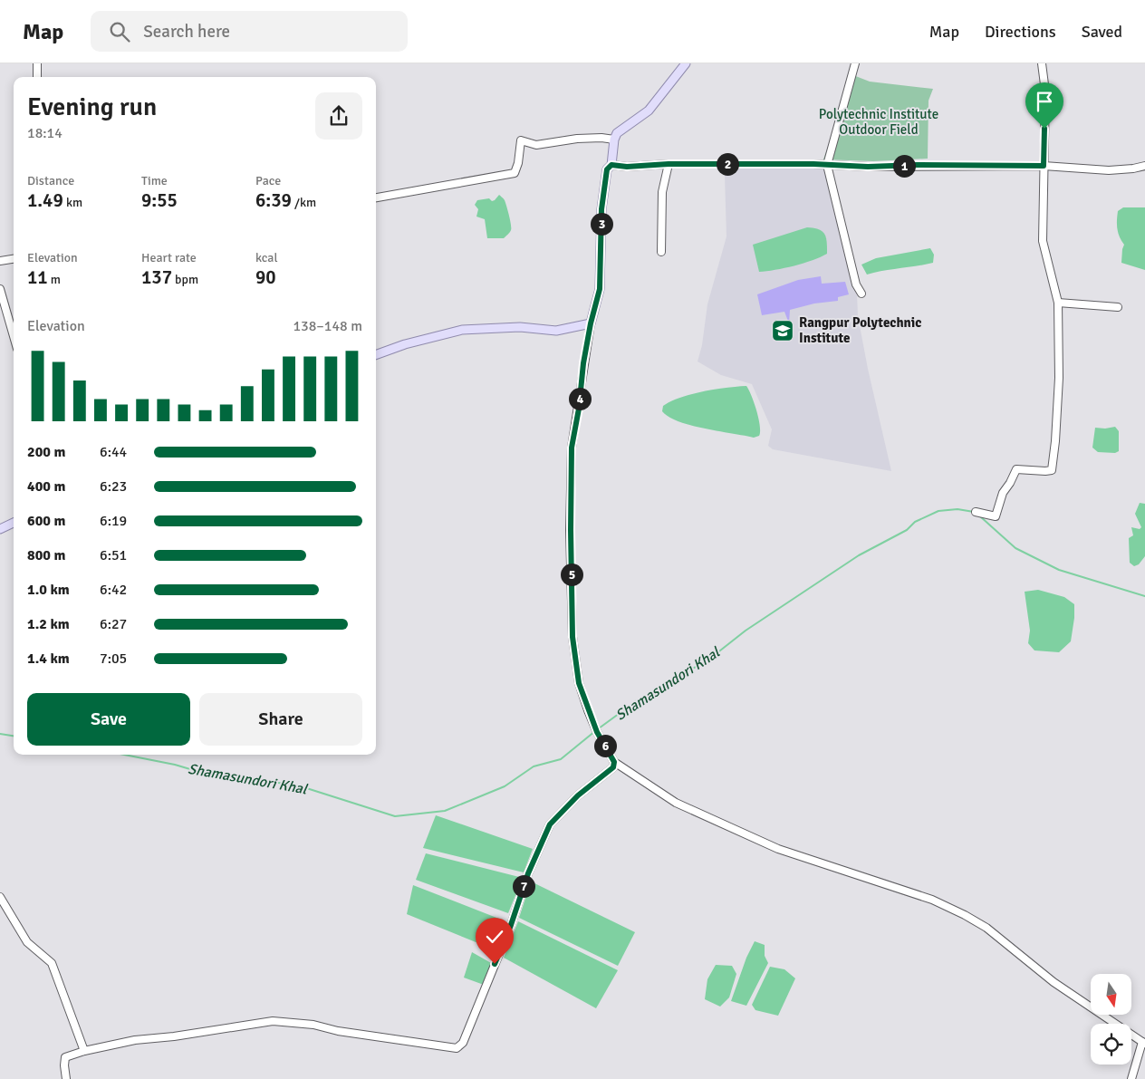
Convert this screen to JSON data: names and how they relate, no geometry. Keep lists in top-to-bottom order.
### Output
{
  "water": ["Shamasundori Khal"],
  "parks": ["Polytechnic Institute Outdoor Field"],
  "places": {
    "school or university": ["Rangpur Polytechnic Institute"]
  },
  "north": "bottom",
  "page": {
    "header": "Map",
    "search": "Search here",
    "nav": ["Map", "Directions", "Saved"],
    "heading": ["Evening run", "18:14"],
    "pins": [
      "2",
      "1",
      "3",
      "4",
      "5",
      "6",
      "7"
    ],
    "stats": [
      ["Distance", "1.49 km"],
      ["Time", "9:55"],
      ["Pace", "6:39 /km"],
      ["Elevation", "11 m"],
      ["Heart rate", "137 bpm"],
      ["kcal", "90"]
    ],
    "chart": ["Elevation", "138–148 m"],
    "list": [
      {
        "name": "200 m",
        "note": "6:44"
      },
      {
        "name": "400 m",
        "note": "6:23"
      },
      {
        "name": "600 m",
        "note": "6:19"
      },
      {
        "name": "800 m",
        "note": "6:51"
      },
      {
        "name": "1.0 km",
        "note": "6:42"
      },
      {
        "name": "1.2 km",
        "note": "6:27"
      },
      {
        "name": "1.4 km",
        "note": "7:05"
      }
    ],
    "buttons": ["Save", "Share"]
  }
}
